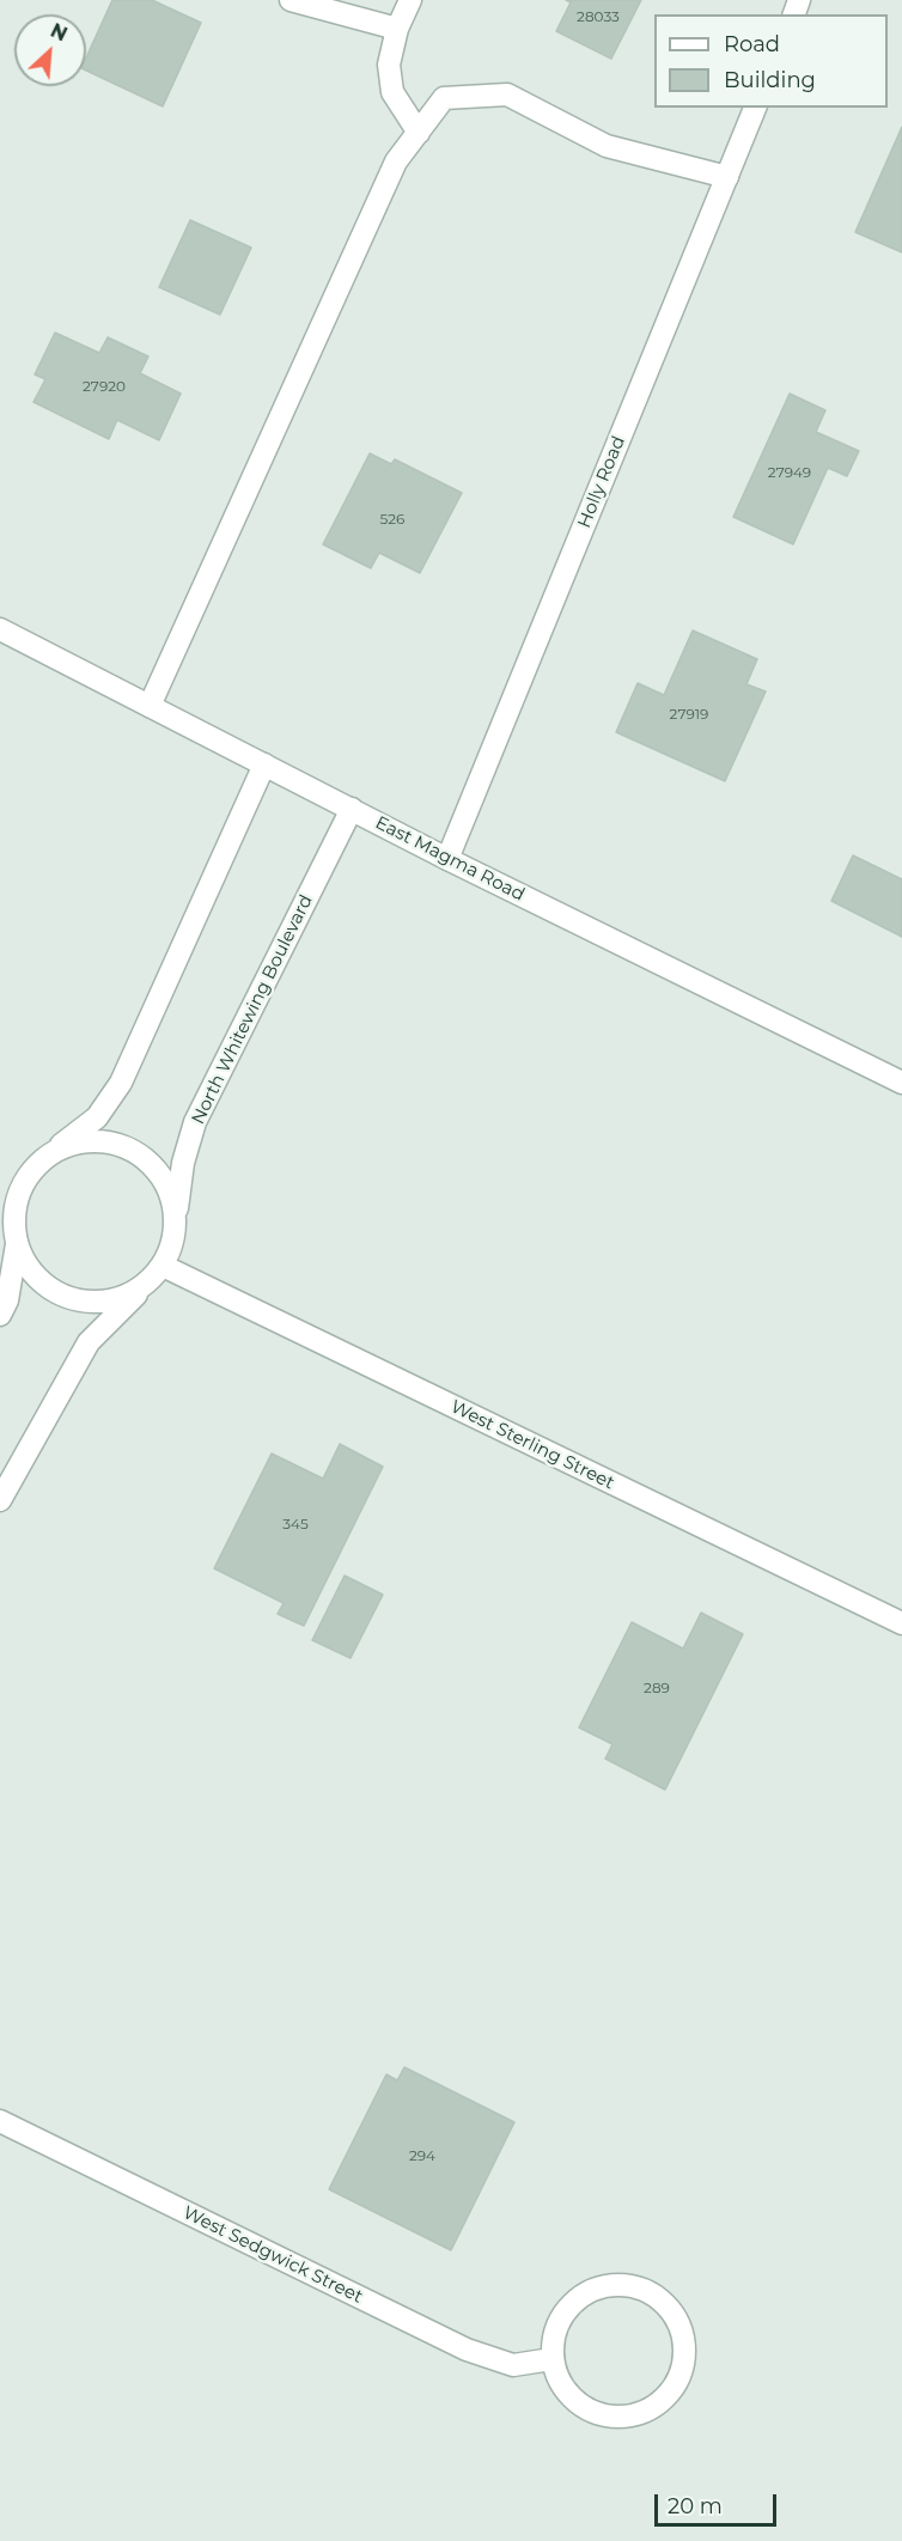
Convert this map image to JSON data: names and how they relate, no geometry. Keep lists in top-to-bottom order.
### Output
{
  "streets": {
    "street": [
      "Holly Road",
      "East Magma Road",
      "North Whitewing Boulevard",
      "West Sterling Street",
      "West Sedgwick Street"
    ]
  },
  "crossings": [
    ["Holly Road", "East Magma Road"],
    ["East Magma Road", "North Whitewing Boulevard"],
    ["North Whitewing Boulevard", "West Sterling Street"]
  ],
  "house_numbers": [
    "28033",
    "27920",
    "27949",
    "526",
    "27919",
    "345",
    "289",
    "294"
  ],
  "legend": ["Road", "Building"],
  "scale_bar": "20 m",
  "north": "top right"
}
